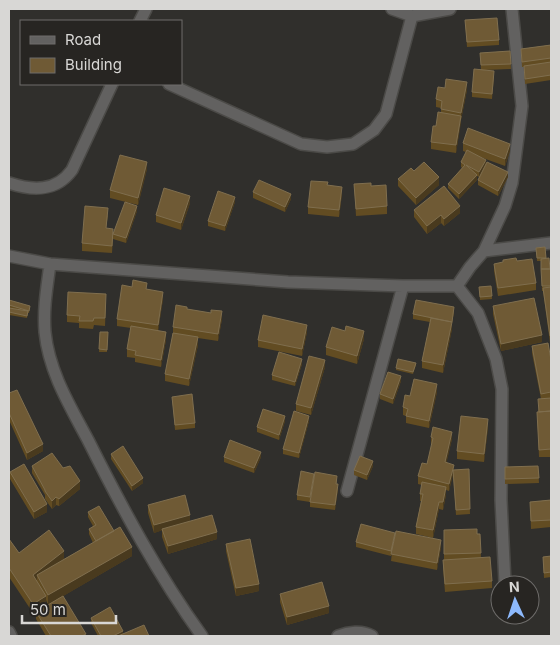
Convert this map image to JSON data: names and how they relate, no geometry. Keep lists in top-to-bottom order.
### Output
{
  "legend": ["Road", "Building"],
  "scale_bar": "50 m",
  "north": "top"
}
